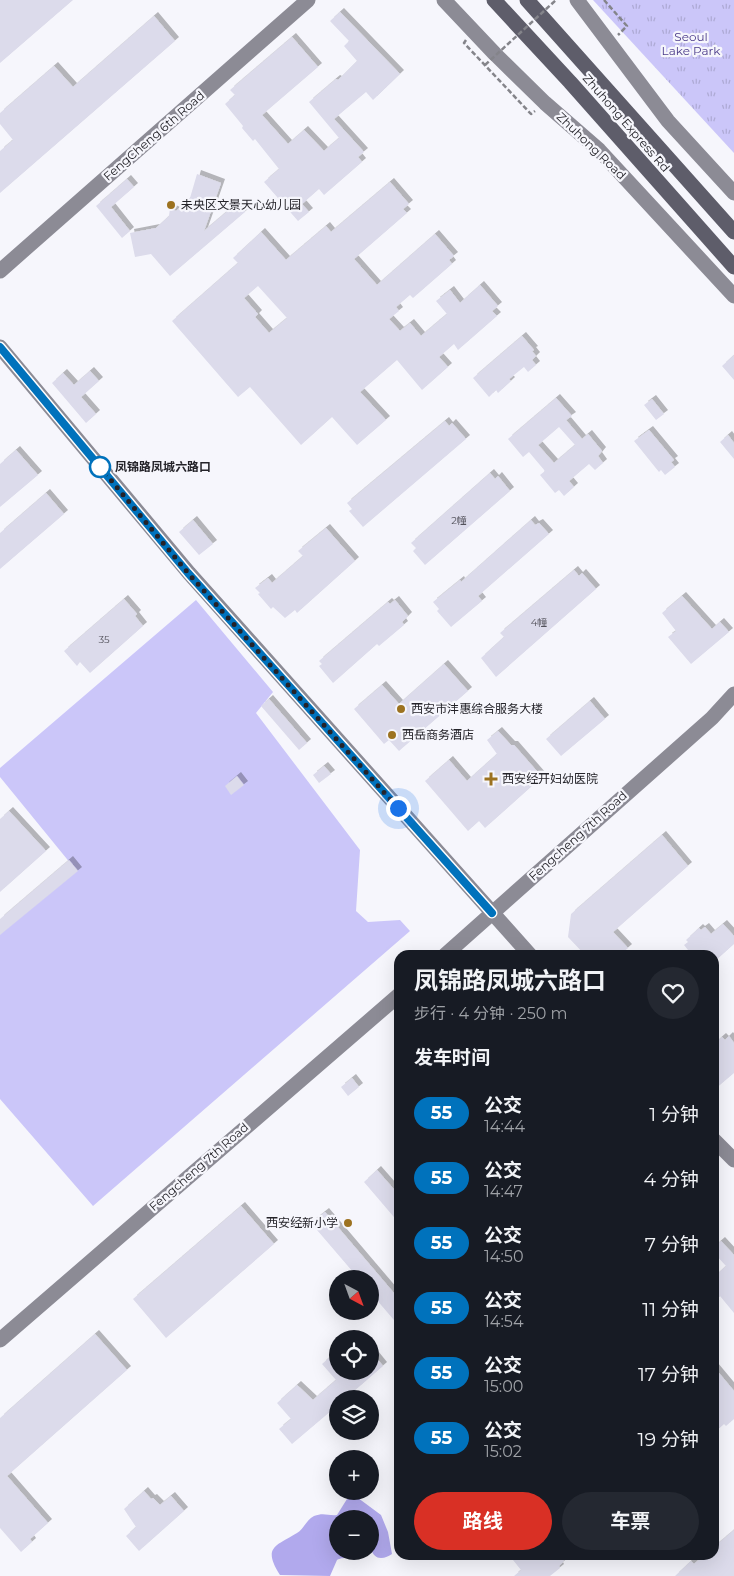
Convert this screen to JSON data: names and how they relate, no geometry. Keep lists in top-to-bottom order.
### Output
{
  "streets": {
    "highway": ["Zhuhong Express Rd"],
    "street": ["FengCheng 6th Road", "Zhuhong Road", "Fengcheng 7th Road"]
  },
  "parks": ["Seoul Lake Park"],
  "places": {
    "other": [
      "未央区文景天心幼儿园",
      "凤锦路凤城六路口",
      "西安市沣惠综合服务大楼",
      "西岳商务酒店",
      "西安经新小学"
    ],
    "health": ["西安经开妇幼医院"]
  },
  "lines": ["bus line 55"],
  "house_numbers": ["2幢", "4幢", "35"],
  "north": "bottom right",
  "page": {
    "heading": [
      ["凤锦路凤城六路口", "步行 · 4 分钟 · 250 m"],
      "发车时间"
    ],
    "list": [
      {
        "mark": "55",
        "name": "公交",
        "note": "14:44",
        "value": "1 分钟"
      },
      {
        "mark": "55",
        "name": "公交",
        "note": "14:47",
        "value": "4 分钟"
      },
      {
        "mark": "55",
        "name": "公交",
        "note": "14:50",
        "value": "7 分钟"
      },
      {
        "mark": "55",
        "name": "公交",
        "note": "14:54",
        "value": "11 分钟"
      },
      {
        "mark": "55",
        "name": "公交",
        "note": "15:00",
        "value": "17 分钟"
      },
      {
        "mark": "55",
        "name": "公交",
        "note": "15:02",
        "value": "19 分钟"
      }
    ],
    "map_buttons": ["+", "−"],
    "buttons": ["路线", "车票"]
  }
}
